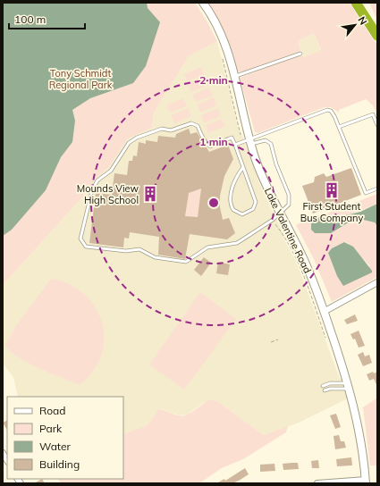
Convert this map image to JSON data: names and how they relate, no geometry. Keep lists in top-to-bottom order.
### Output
{
  "streets": {
    "street": ["Lake Valentine Road"]
  },
  "parks": ["Tony Schmidt Regional Park"],
  "places": {
    "building": ["First Student Bus Company", "Mounds View High School"]
  },
  "legend": [
    "Road",
    "Park",
    "Water",
    "Building"
  ],
  "scale_bar": "100 m",
  "north": "top right",
  "rings": ["2 min", "1 min"]
}
